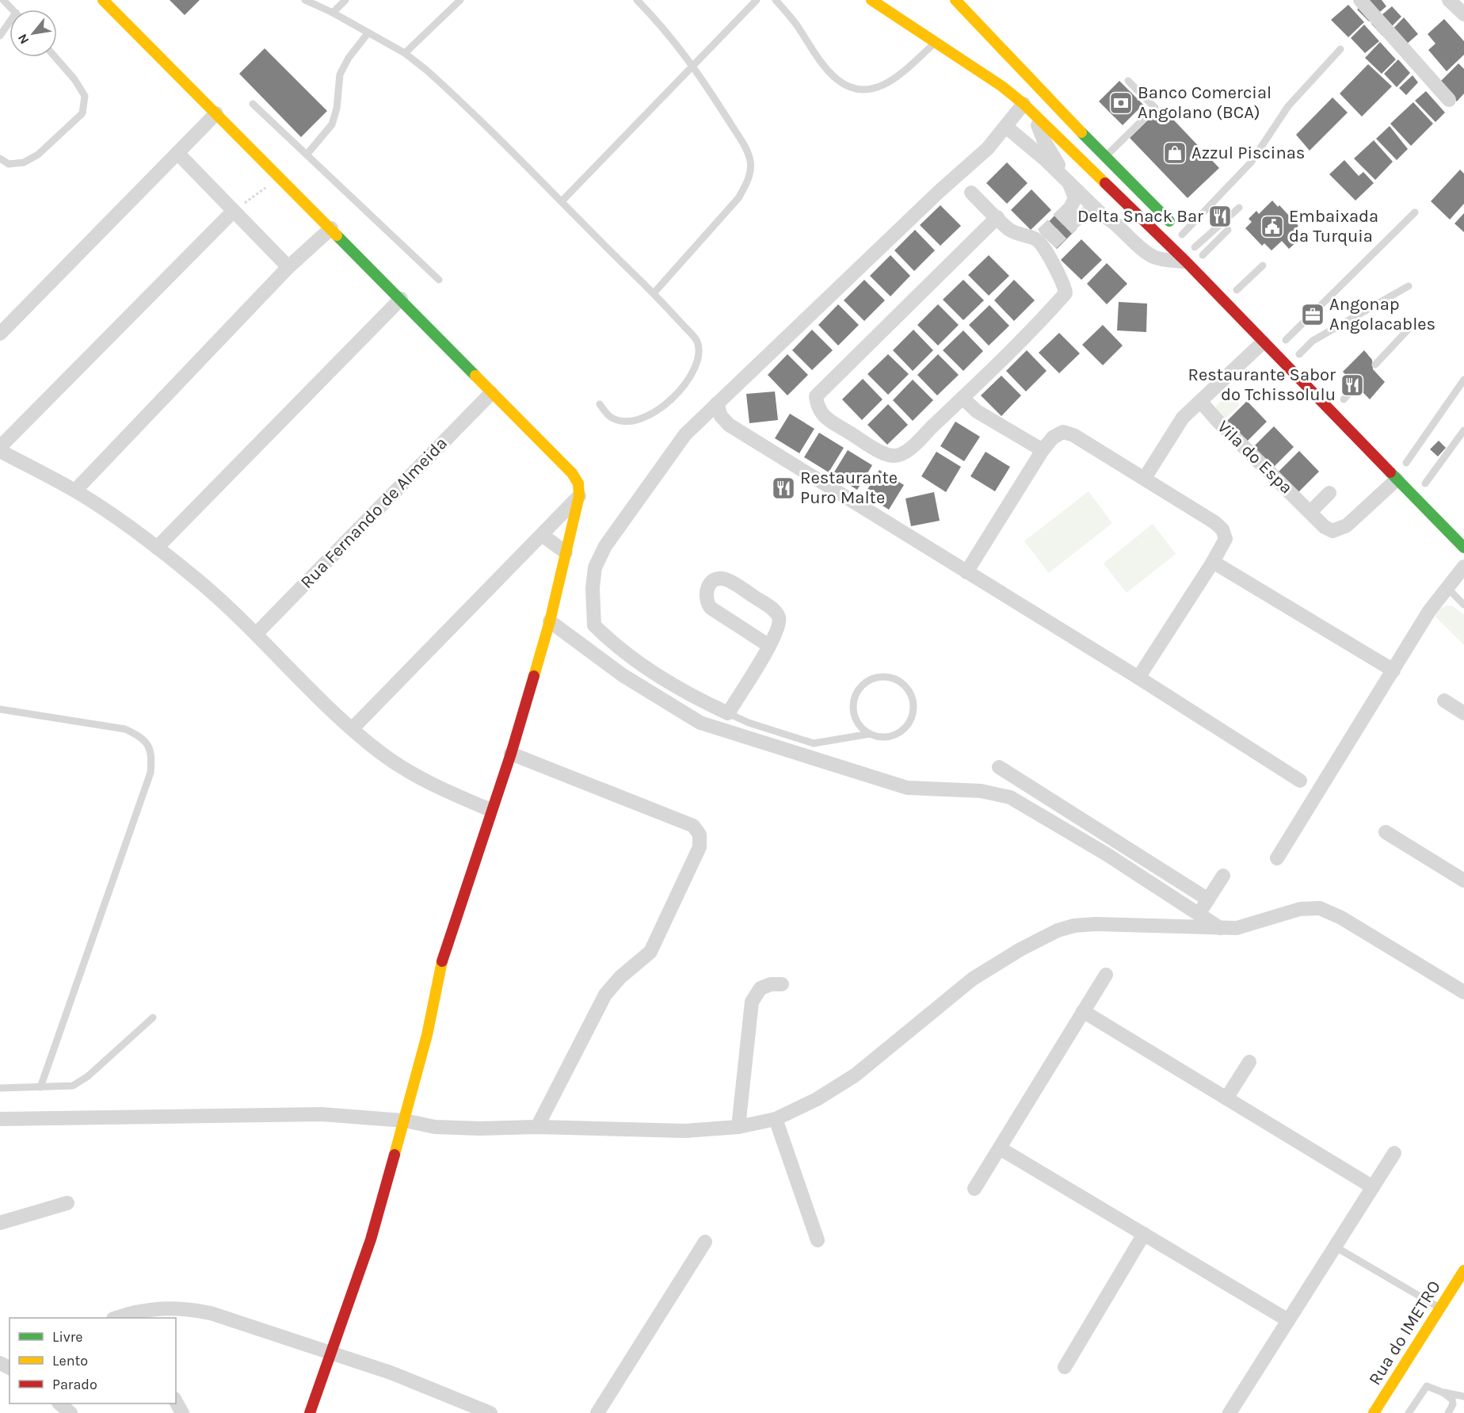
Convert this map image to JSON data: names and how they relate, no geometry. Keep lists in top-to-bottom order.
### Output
{
  "streets": {
    "main road": ["Rua do IMETRO"],
    "street": ["Vila do Espa", "Rua Fernando de Almeida"]
  },
  "places": {
    "bank": ["Banco Comercial Angolano (BCA)"],
    "shop": ["Azzul Piscinas"],
    "restaurant": ["Delta Snack Bar", "Restaurante Sabor do Tchissolulu", "Restaurante Puro Malte"],
    "public building": ["Embaixada da Turquia"],
    "office": ["Angonap Angolacables"]
  },
  "legend": ["Livre", "Lento", "Parado"],
  "north": "bottom left"
}
